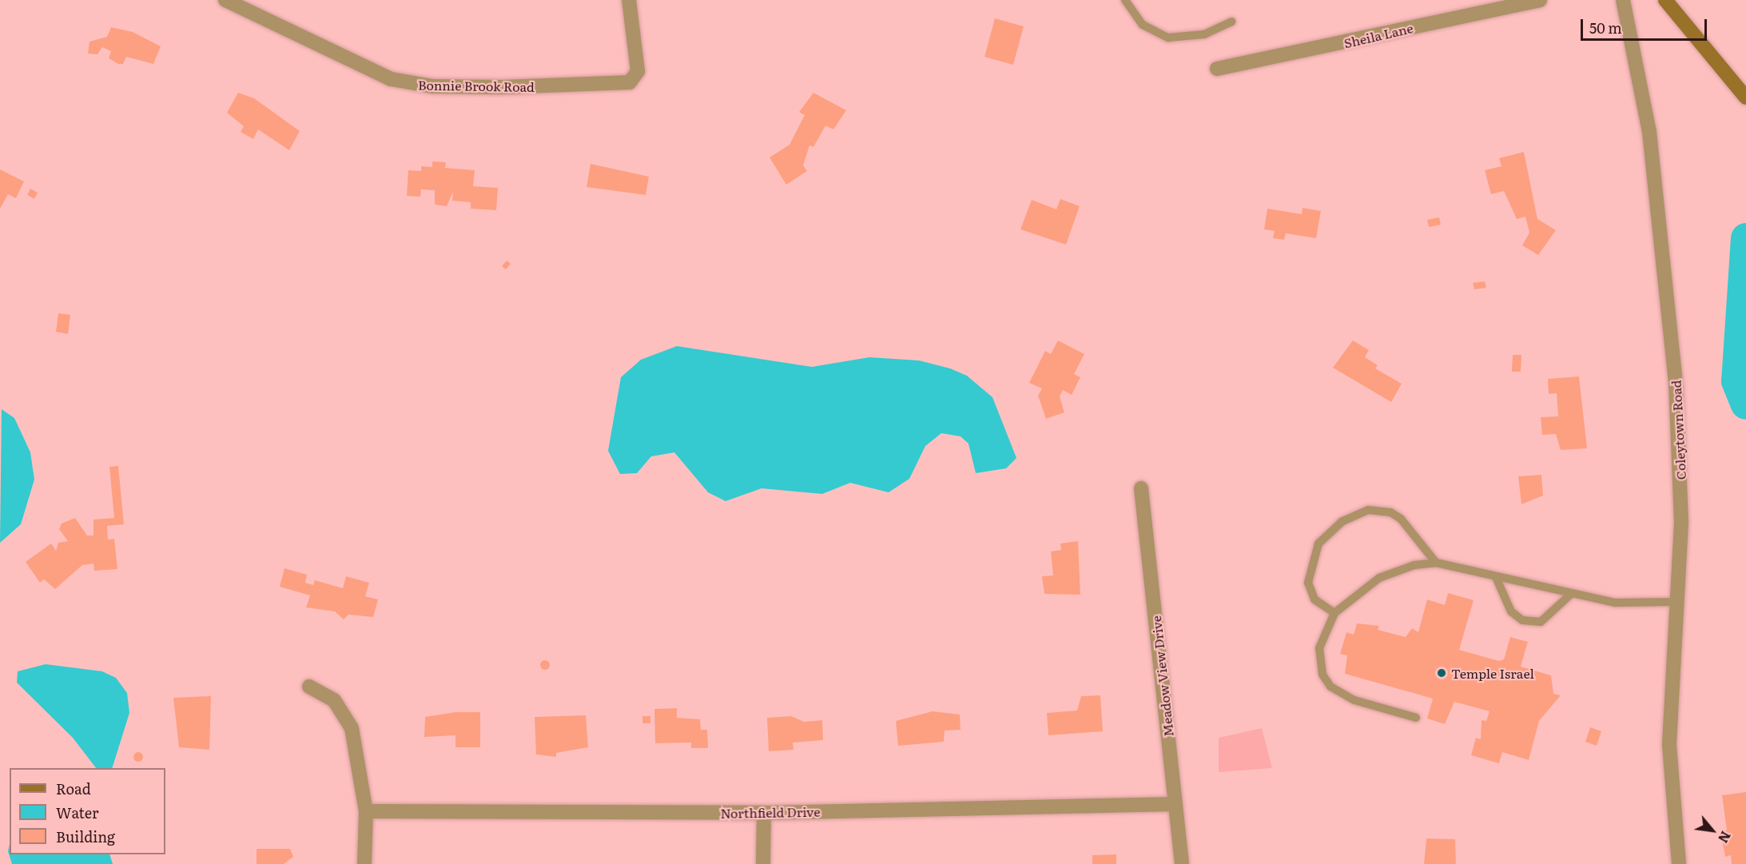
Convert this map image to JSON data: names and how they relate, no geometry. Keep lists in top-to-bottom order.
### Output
{
  "streets": {
    "street": [
      "Sheila Lane",
      "Bonnie Brook Road",
      "Coleytown Road",
      "Meadow View Drive",
      "Northfield Drive"
    ]
  },
  "crossings": [
    ["Meadow View Drive", "Northfield Drive"]
  ],
  "places": ["Temple Israel"],
  "legend": ["Road", "Water", "Building"],
  "scale_bar": "50 m",
  "north": "bottom right"
}
